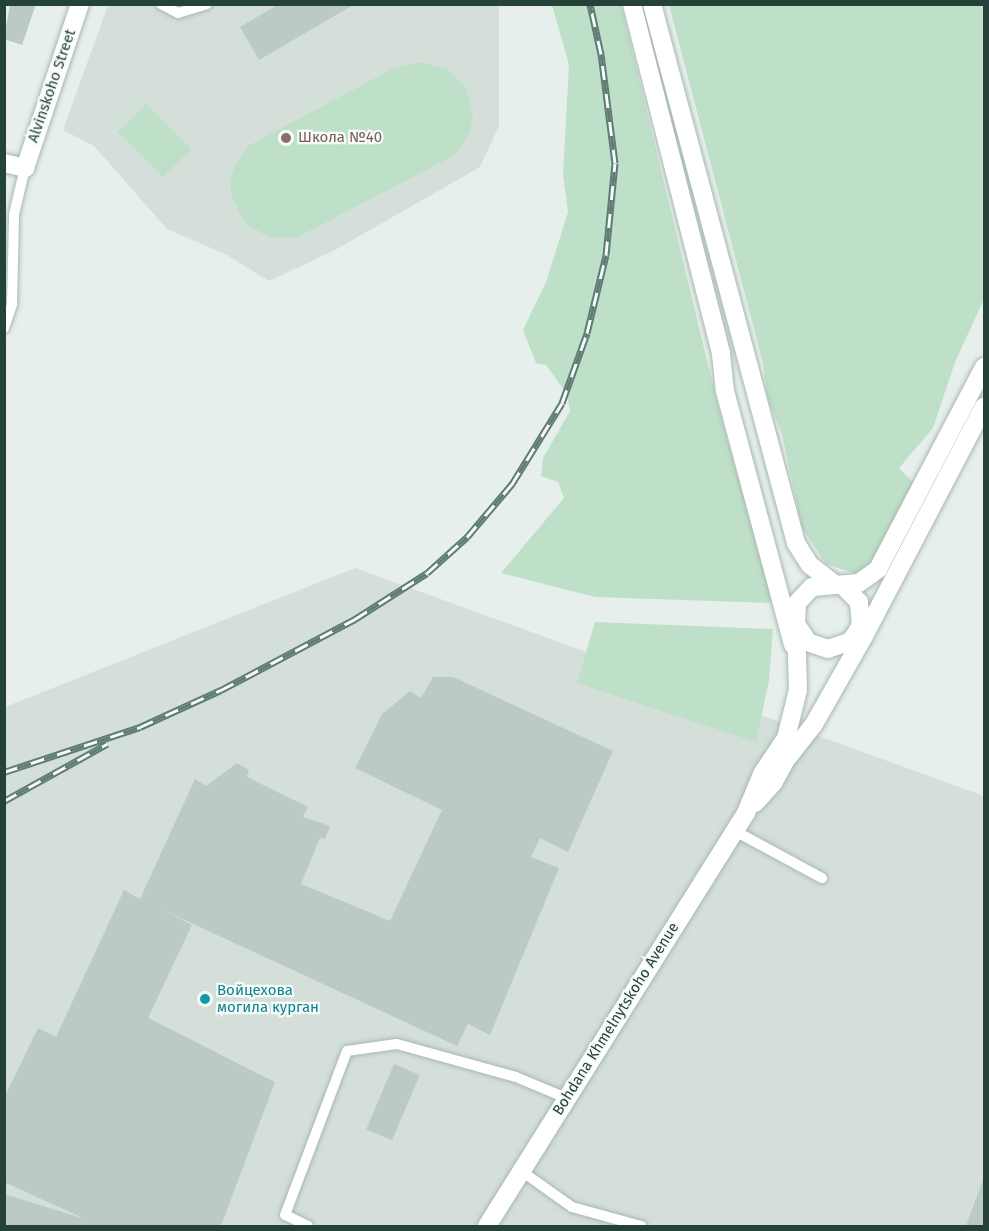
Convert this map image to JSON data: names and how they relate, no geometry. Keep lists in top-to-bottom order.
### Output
{
  "streets": {
    "main road": ["Alvinskoho Street", "Bohdana Khmelnytskoho Avenue"]
  },
  "places": ["Школа №40", "Войцехова могила курган"]
}
